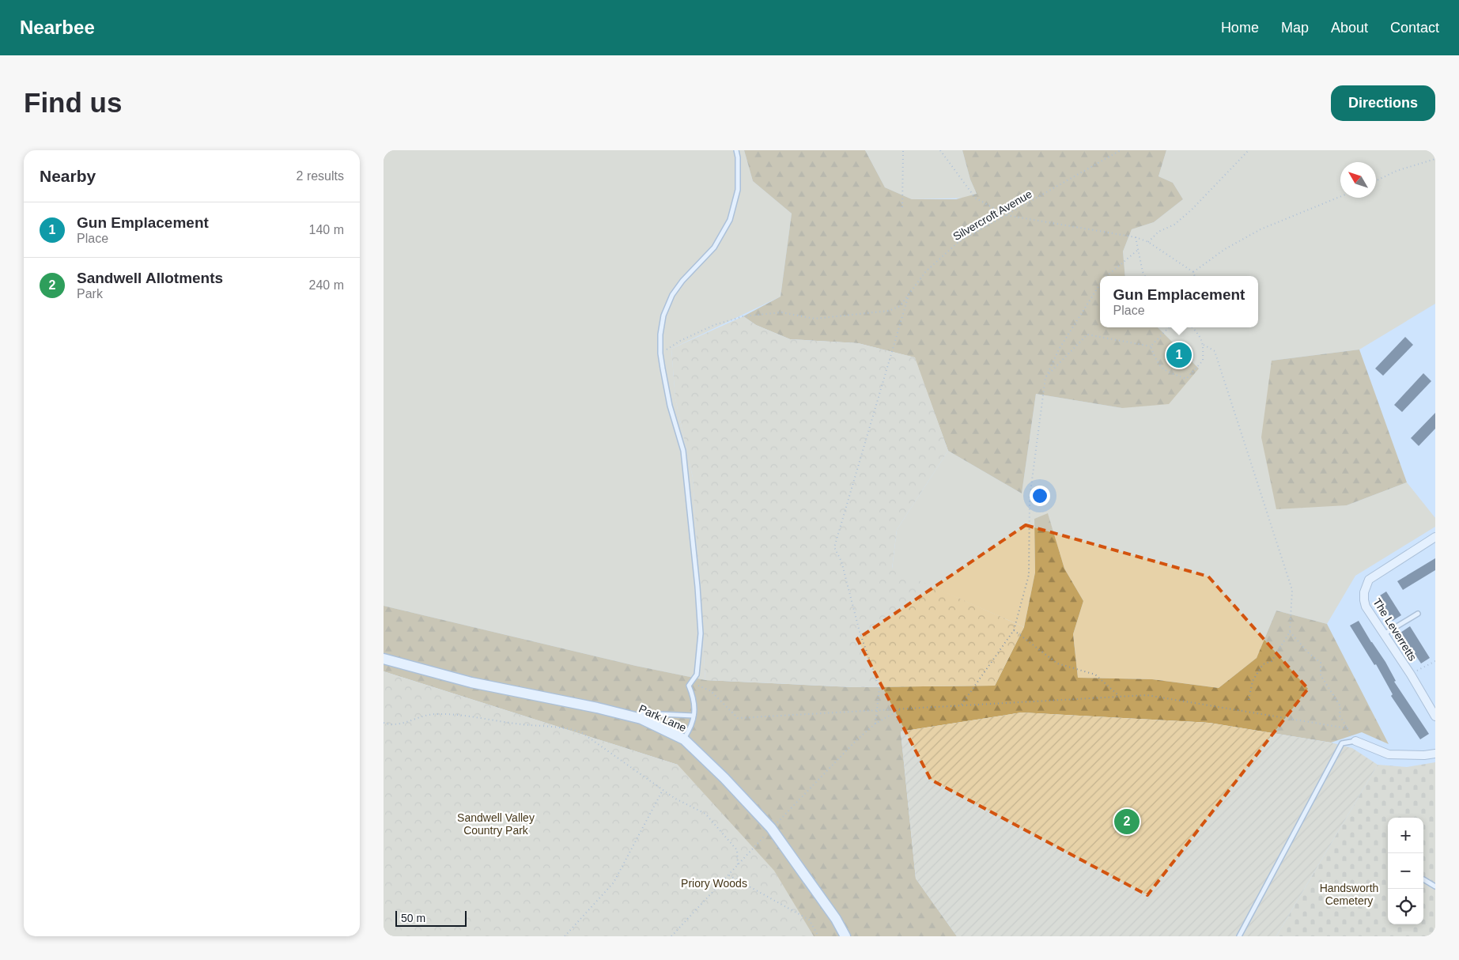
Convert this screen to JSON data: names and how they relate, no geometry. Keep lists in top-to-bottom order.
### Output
{
  "streets": {
    "street": ["The Leverretts", "Park Lane"],
    "path": ["Silvercroft Avenue"]
  },
  "parks": ["Sandwell Valley Country Park", "Priory Woods", "Handsworth Cemetery"],
  "scale_bar": "50 m",
  "north": "top left",
  "page": {
    "header": "Nearbee",
    "nav": [
      "Home",
      "Map",
      "About",
      "Contact"
    ],
    "buttons": "Directions",
    "title": "Find us",
    "heading": ["Nearby", "2 results"],
    "list": [
      {
        "mark": "1",
        "name": "Gun Emplacement",
        "note": "Place",
        "value": "140 m"
      },
      {
        "mark": "2",
        "name": "Sandwell Allotments",
        "note": "Park",
        "value": "240 m"
      }
    ],
    "popup": ["Gun Emplacement", "Place"],
    "pins": ["1", "2"],
    "map_buttons": ["+", "−"],
    "scale": "50 m"
  }
}
